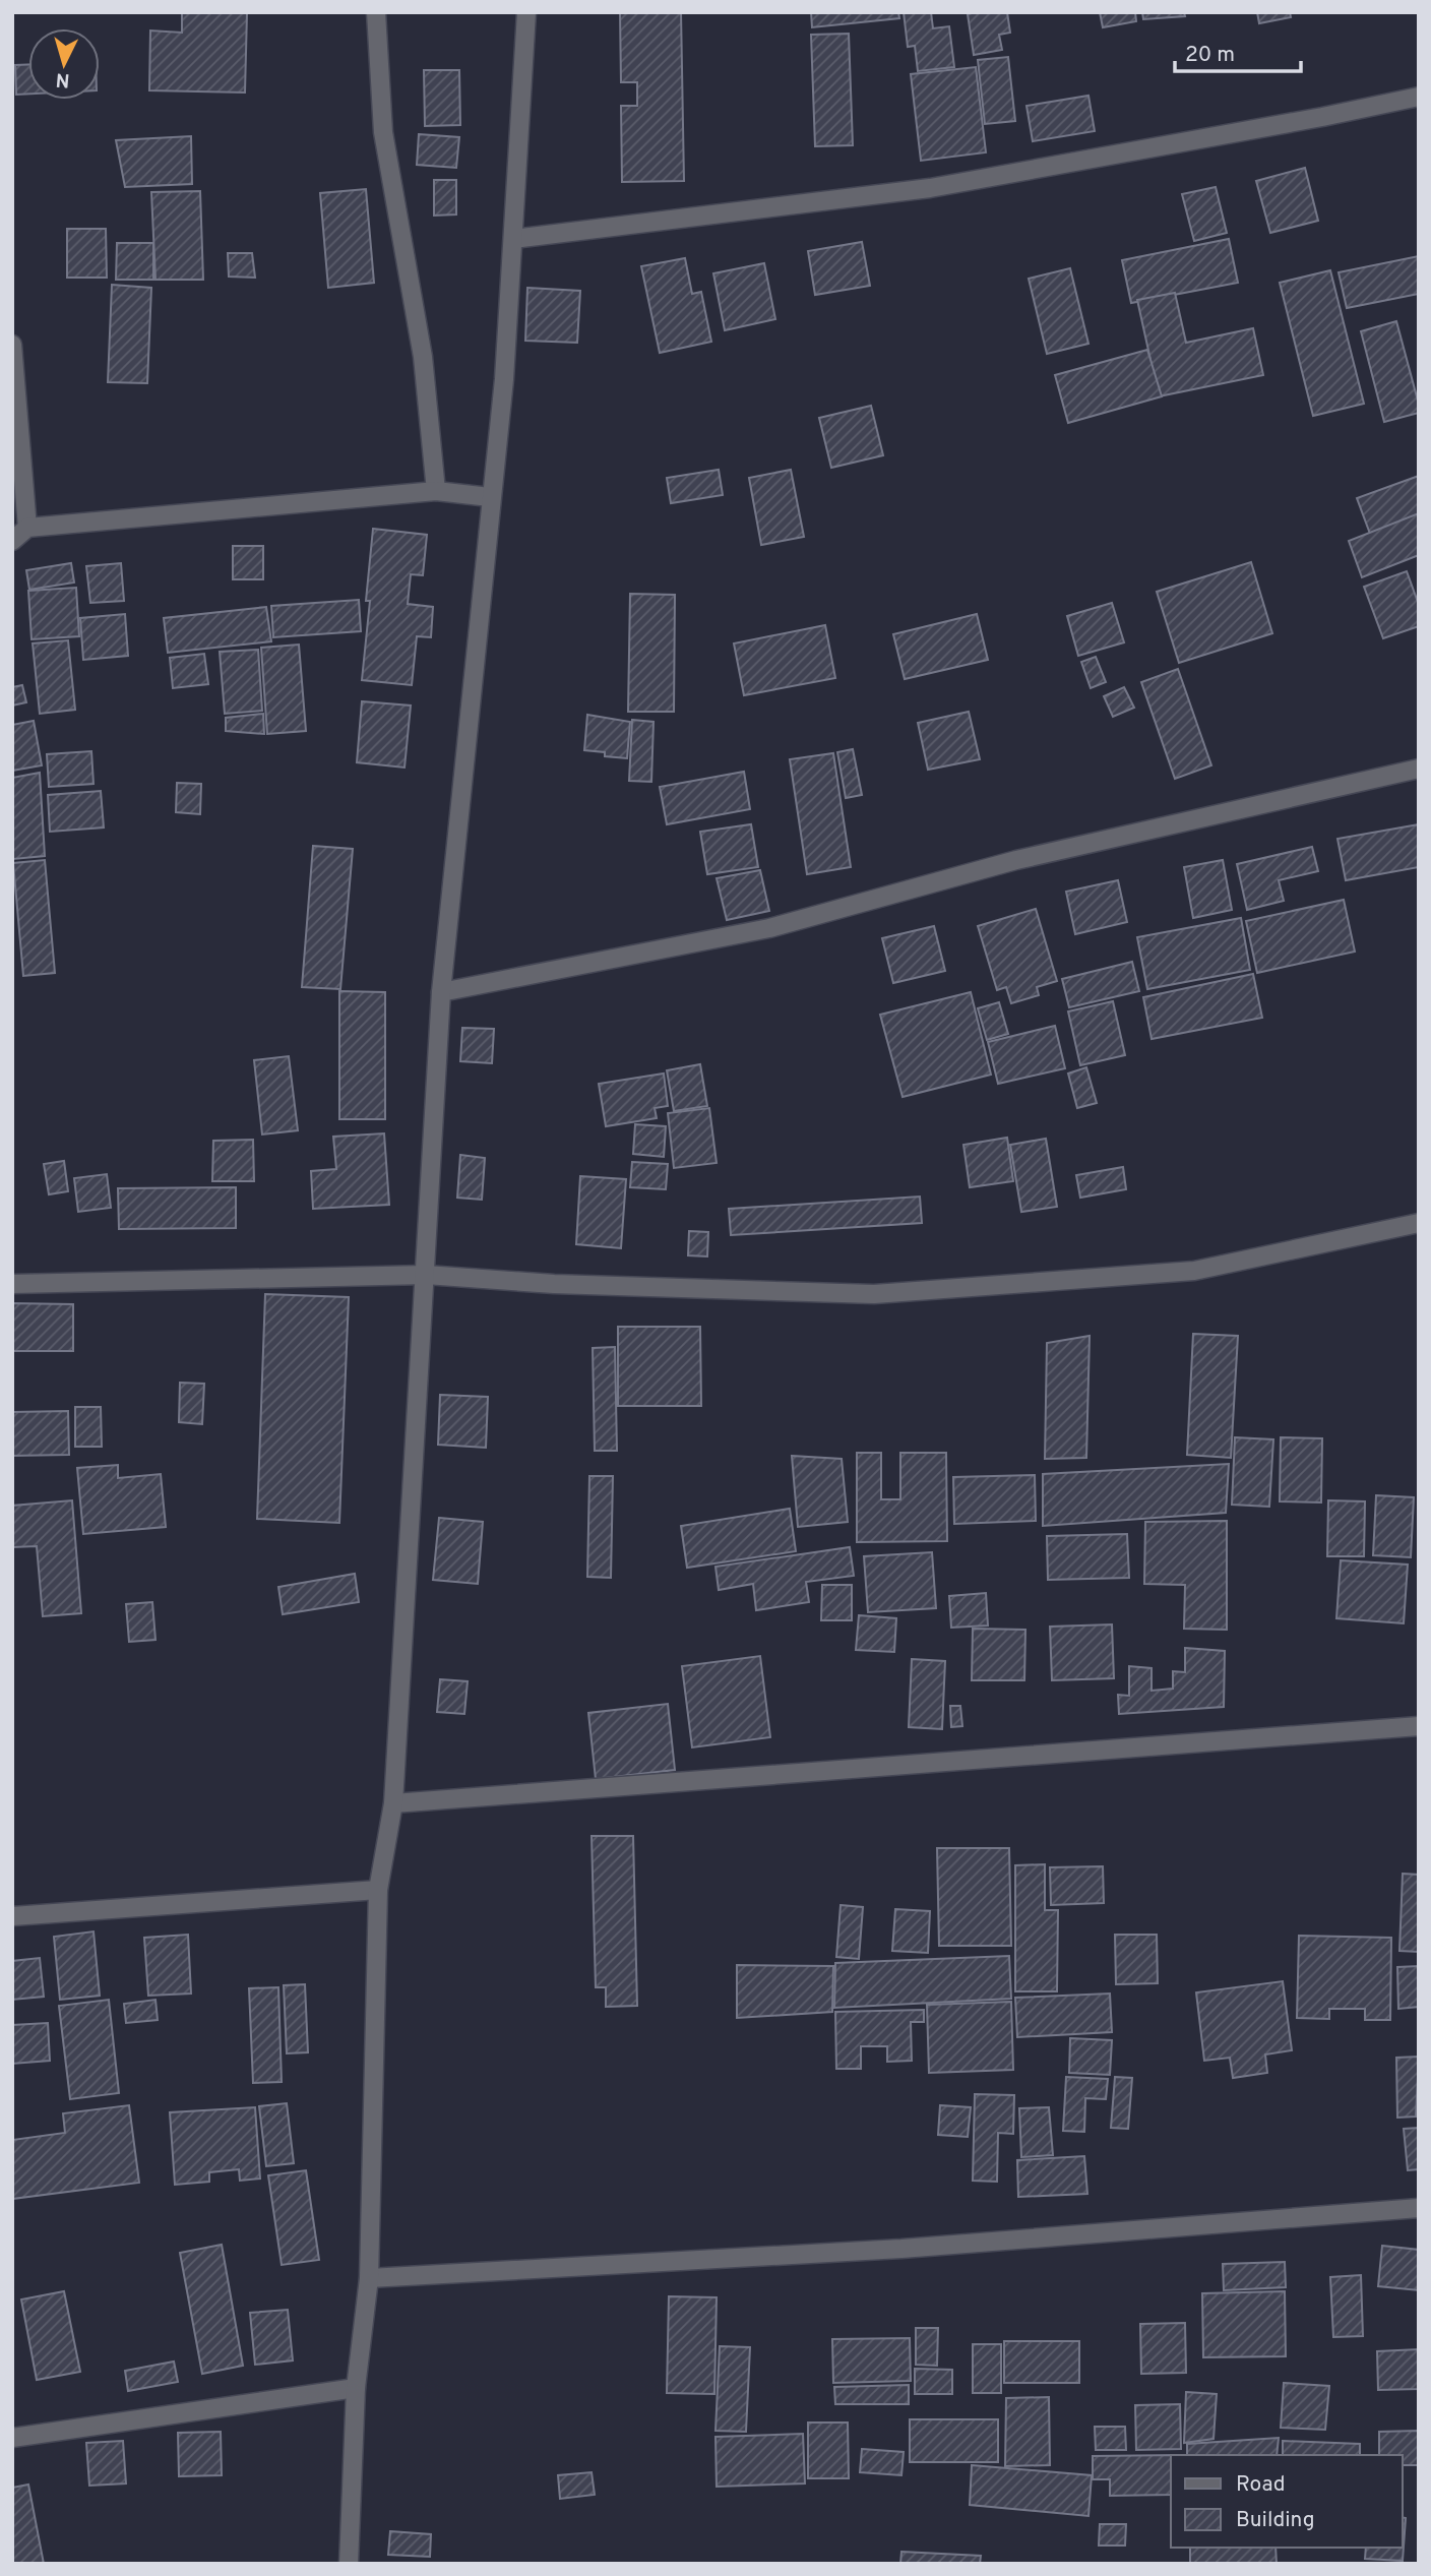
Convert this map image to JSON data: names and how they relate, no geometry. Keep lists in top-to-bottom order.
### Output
{
  "legend": ["Road", "Building"],
  "scale_bar": "20 m",
  "north": "bottom"
}
